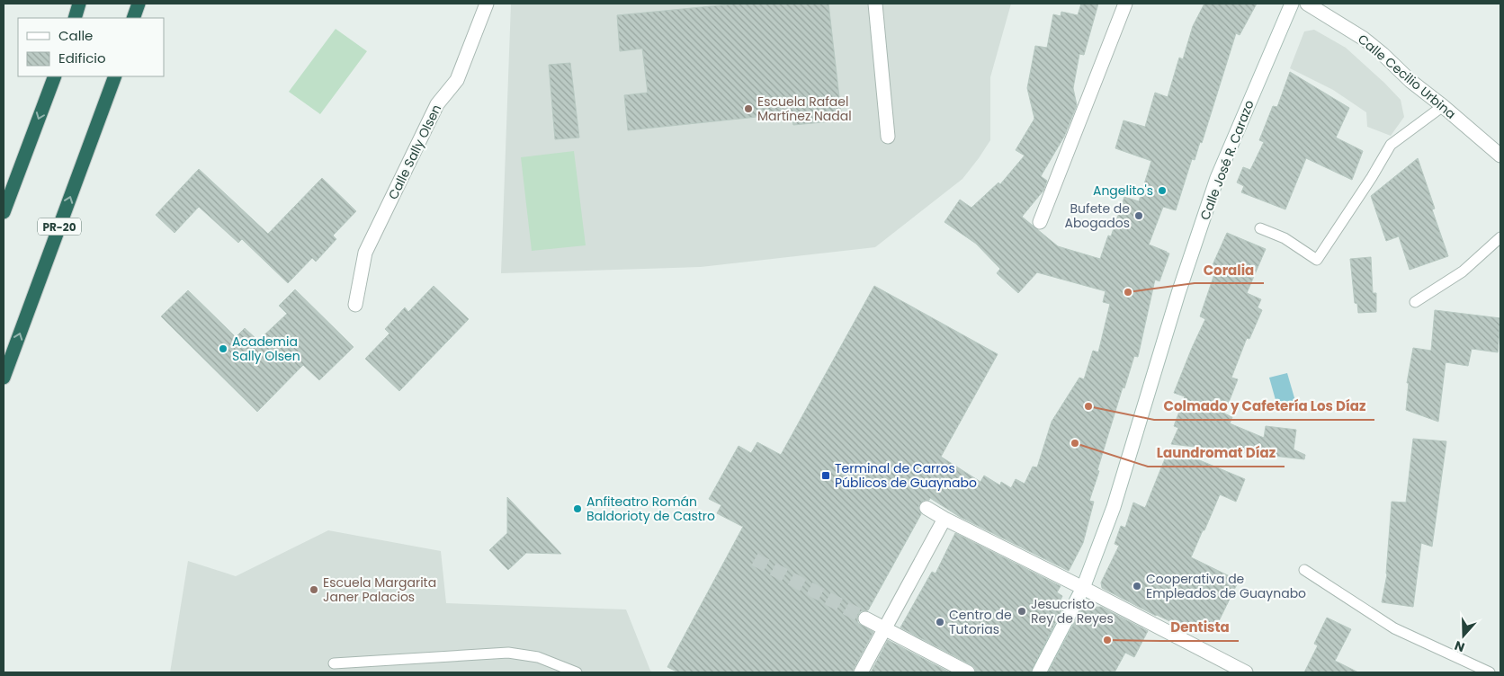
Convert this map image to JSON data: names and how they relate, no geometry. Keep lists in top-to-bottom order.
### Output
{
  "streets": {
    "highway": ["PR-20"],
    "street": ["Calle Cecilio Urbina", "Calle Sally Olsen", "Calle José R. Carazo"]
  },
  "places": {
    "other": [
      "Escuela Rafael Martínez Nadal",
      "Angelito's",
      "Bufete de Abogados",
      "Coralia",
      "Academia Sally Olsen",
      "Colmado y Cafetería Los Díaz",
      "Laundromat Díaz",
      "Anfiteatro Román Baldorioty de Castro",
      "Cooperativa de Empleados de Guaynabo",
      "Escuela Margarita Janer Palacios",
      "Jesucristo Rey de Reyes",
      "Centro de Tutorias",
      "Dentista"
    ],
    "transit": ["Terminal de Carros Públicos de Guaynabo"]
  },
  "legend": ["Calle", "Edificio"],
  "north": "bottom"
}
